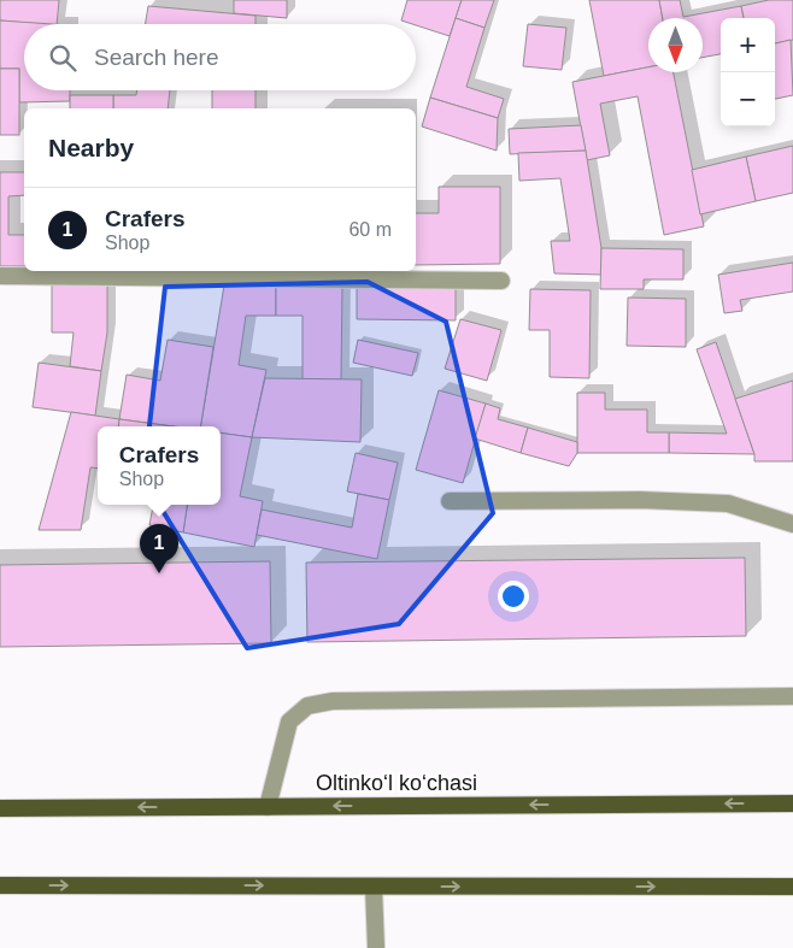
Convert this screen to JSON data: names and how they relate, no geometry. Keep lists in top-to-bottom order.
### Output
{
  "streets": {
    "main road": ["Oltinkoʻl koʻchasi"]
  },
  "north": "bottom",
  "page": {
    "map_buttons": ["+", "−"],
    "search": "Search here",
    "heading": "Nearby",
    "list": [
      {
        "mark": "1",
        "name": "Crafers",
        "note": "Shop",
        "value": "60 m"
      }
    ],
    "popup": ["Crafers", "Shop"],
    "pins": "1"
  }
}
